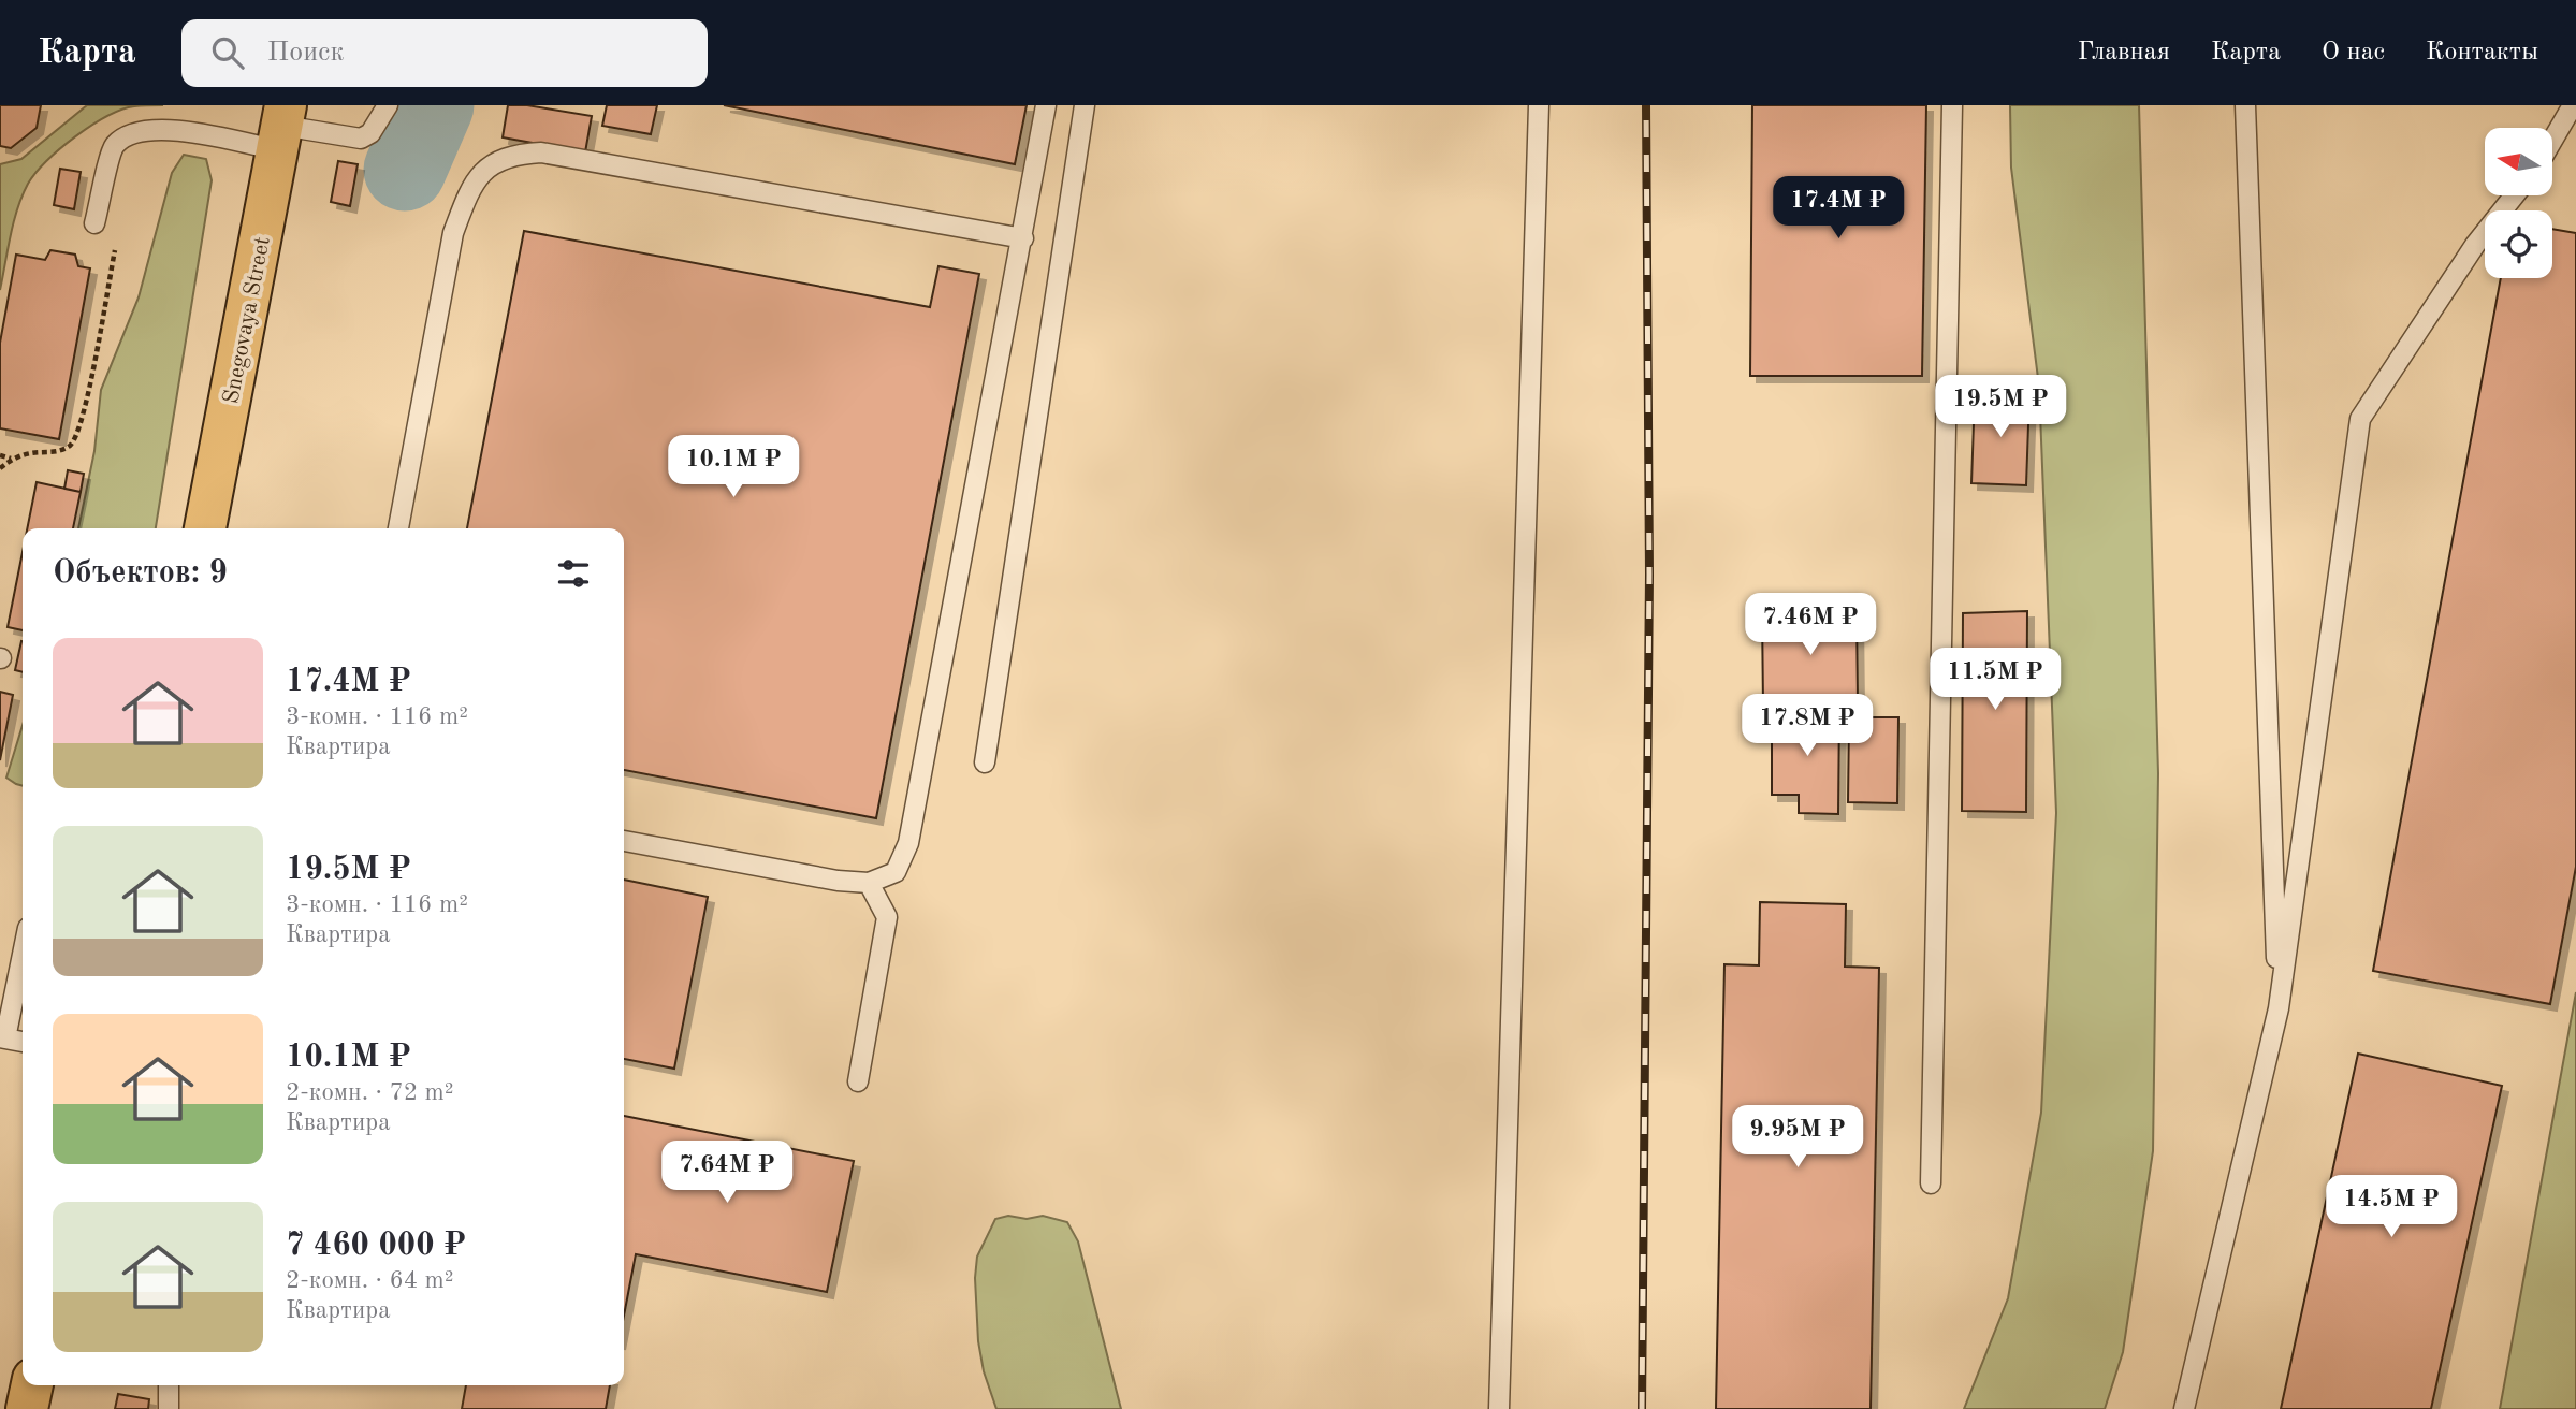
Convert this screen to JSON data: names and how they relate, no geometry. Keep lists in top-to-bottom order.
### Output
{
  "streets": {
    "main road": ["Snegovaya Street"]
  },
  "north": "left",
  "page": {
    "header": "Карта",
    "search": "Поиск",
    "nav": [
      "Главная",
      "Карта",
      "О нас",
      "Контакты"
    ],
    "price": [
      "17.4M ₽",
      "19.5M ₽",
      "10.1M ₽",
      "7.46M ₽",
      "11.5M ₽",
      "17.8M ₽",
      "9.95M ₽",
      "7.64M ₽",
      "14.5M ₽"
    ],
    "heading": "Объектов: 9",
    "list": [
      {
        "name": "17.4M ₽",
        "note": "3-комн. · 116 m² · Квартира"
      },
      {
        "name": "19.5M ₽",
        "note": "3-комн. · 116 m² · Квартира"
      },
      {
        "name": "10.1M ₽",
        "note": "2-комн. · 72 m² · Квартира"
      },
      {
        "name": "7 460 000 ₽",
        "note": "2-комн. · 64 m² · Квартира"
      }
    ]
  }
}
